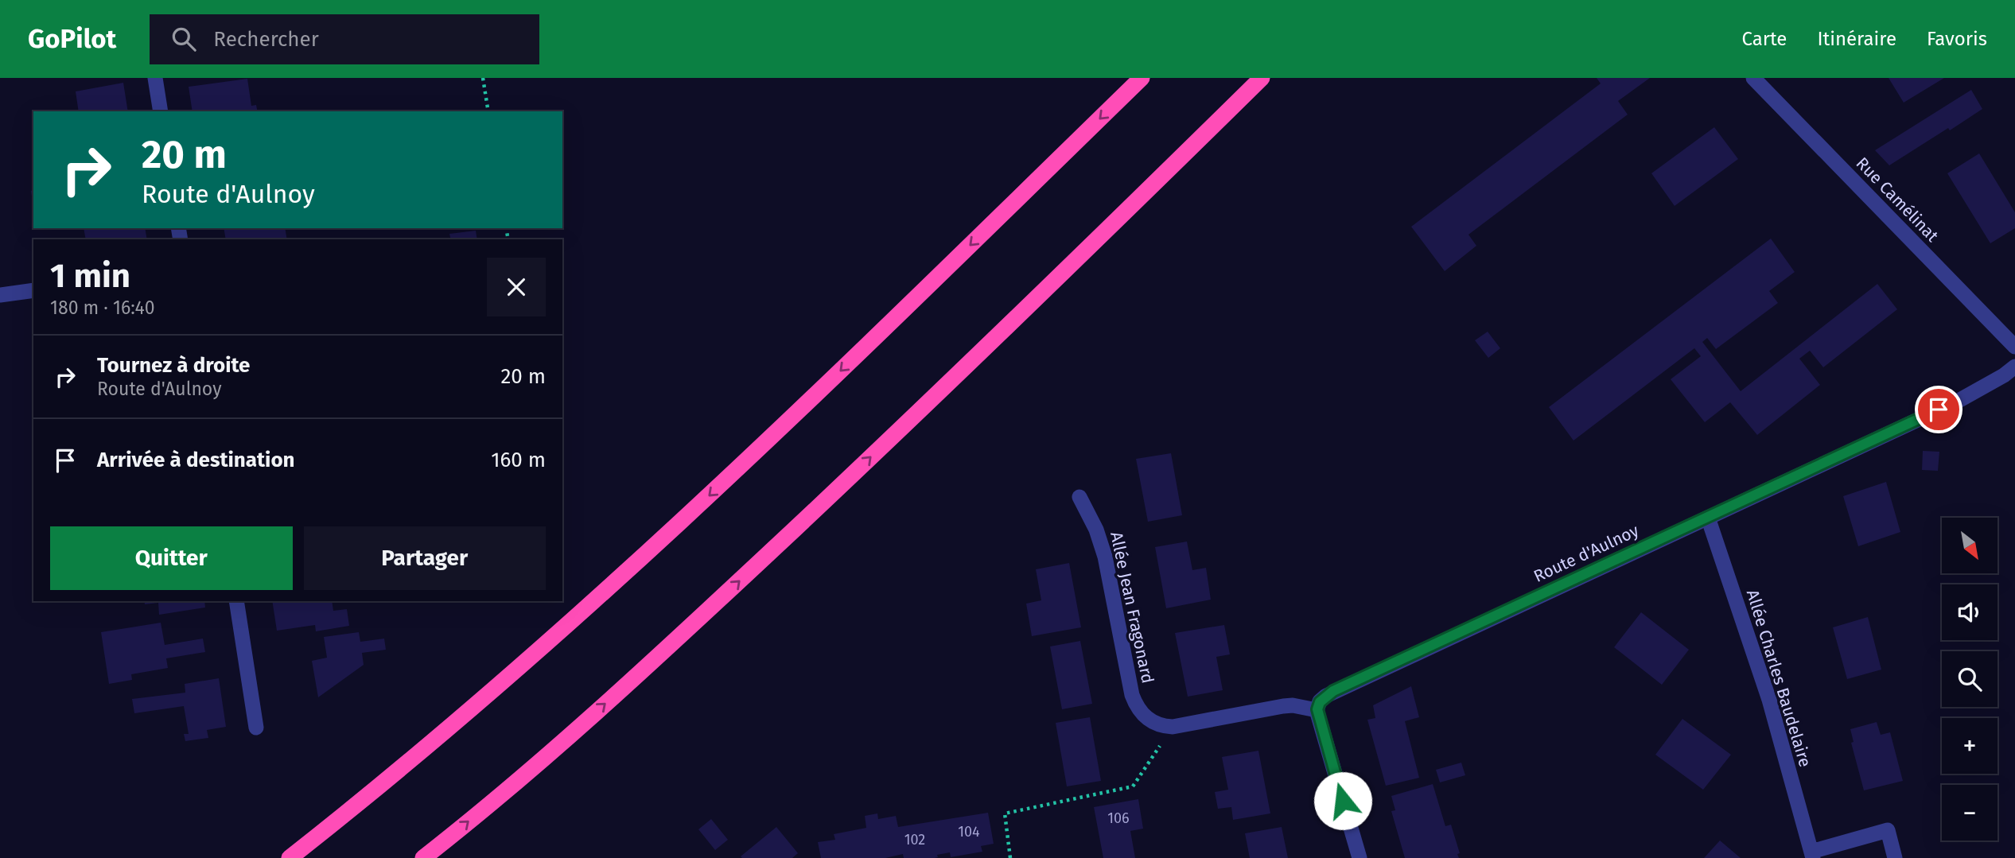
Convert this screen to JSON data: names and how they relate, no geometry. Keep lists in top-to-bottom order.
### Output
{
  "streets": {
    "street": [
      "Rue Camélinat",
      "Route d'Aulnoy",
      "Allée Jean Fragonard",
      "Allée Charles Baudelaire"
    ]
  },
  "crossings": [
    ["Route d'Aulnoy", "Allée Charles Baudelaire"]
  ],
  "house_numbers": ["106", "104", "102"],
  "north": "bottom right",
  "page": {
    "header": "GoPilot",
    "search": "Rechercher",
    "nav": ["Carte", "Itinéraire", "Favoris"],
    "turn": ["20 m", "Route d'Aulnoy"],
    "heading": ["1 min", "180 m · 16:40"],
    "list": [
      {
        "name": "Tournez à droite",
        "note": "Route d'Aulnoy",
        "value": "20 m"
      },
      {
        "name": "Arrivée à destination",
        "value": "160 m"
      }
    ],
    "buttons": ["Quitter", "Partager"],
    "map_buttons": ["+", "−"]
  }
}
